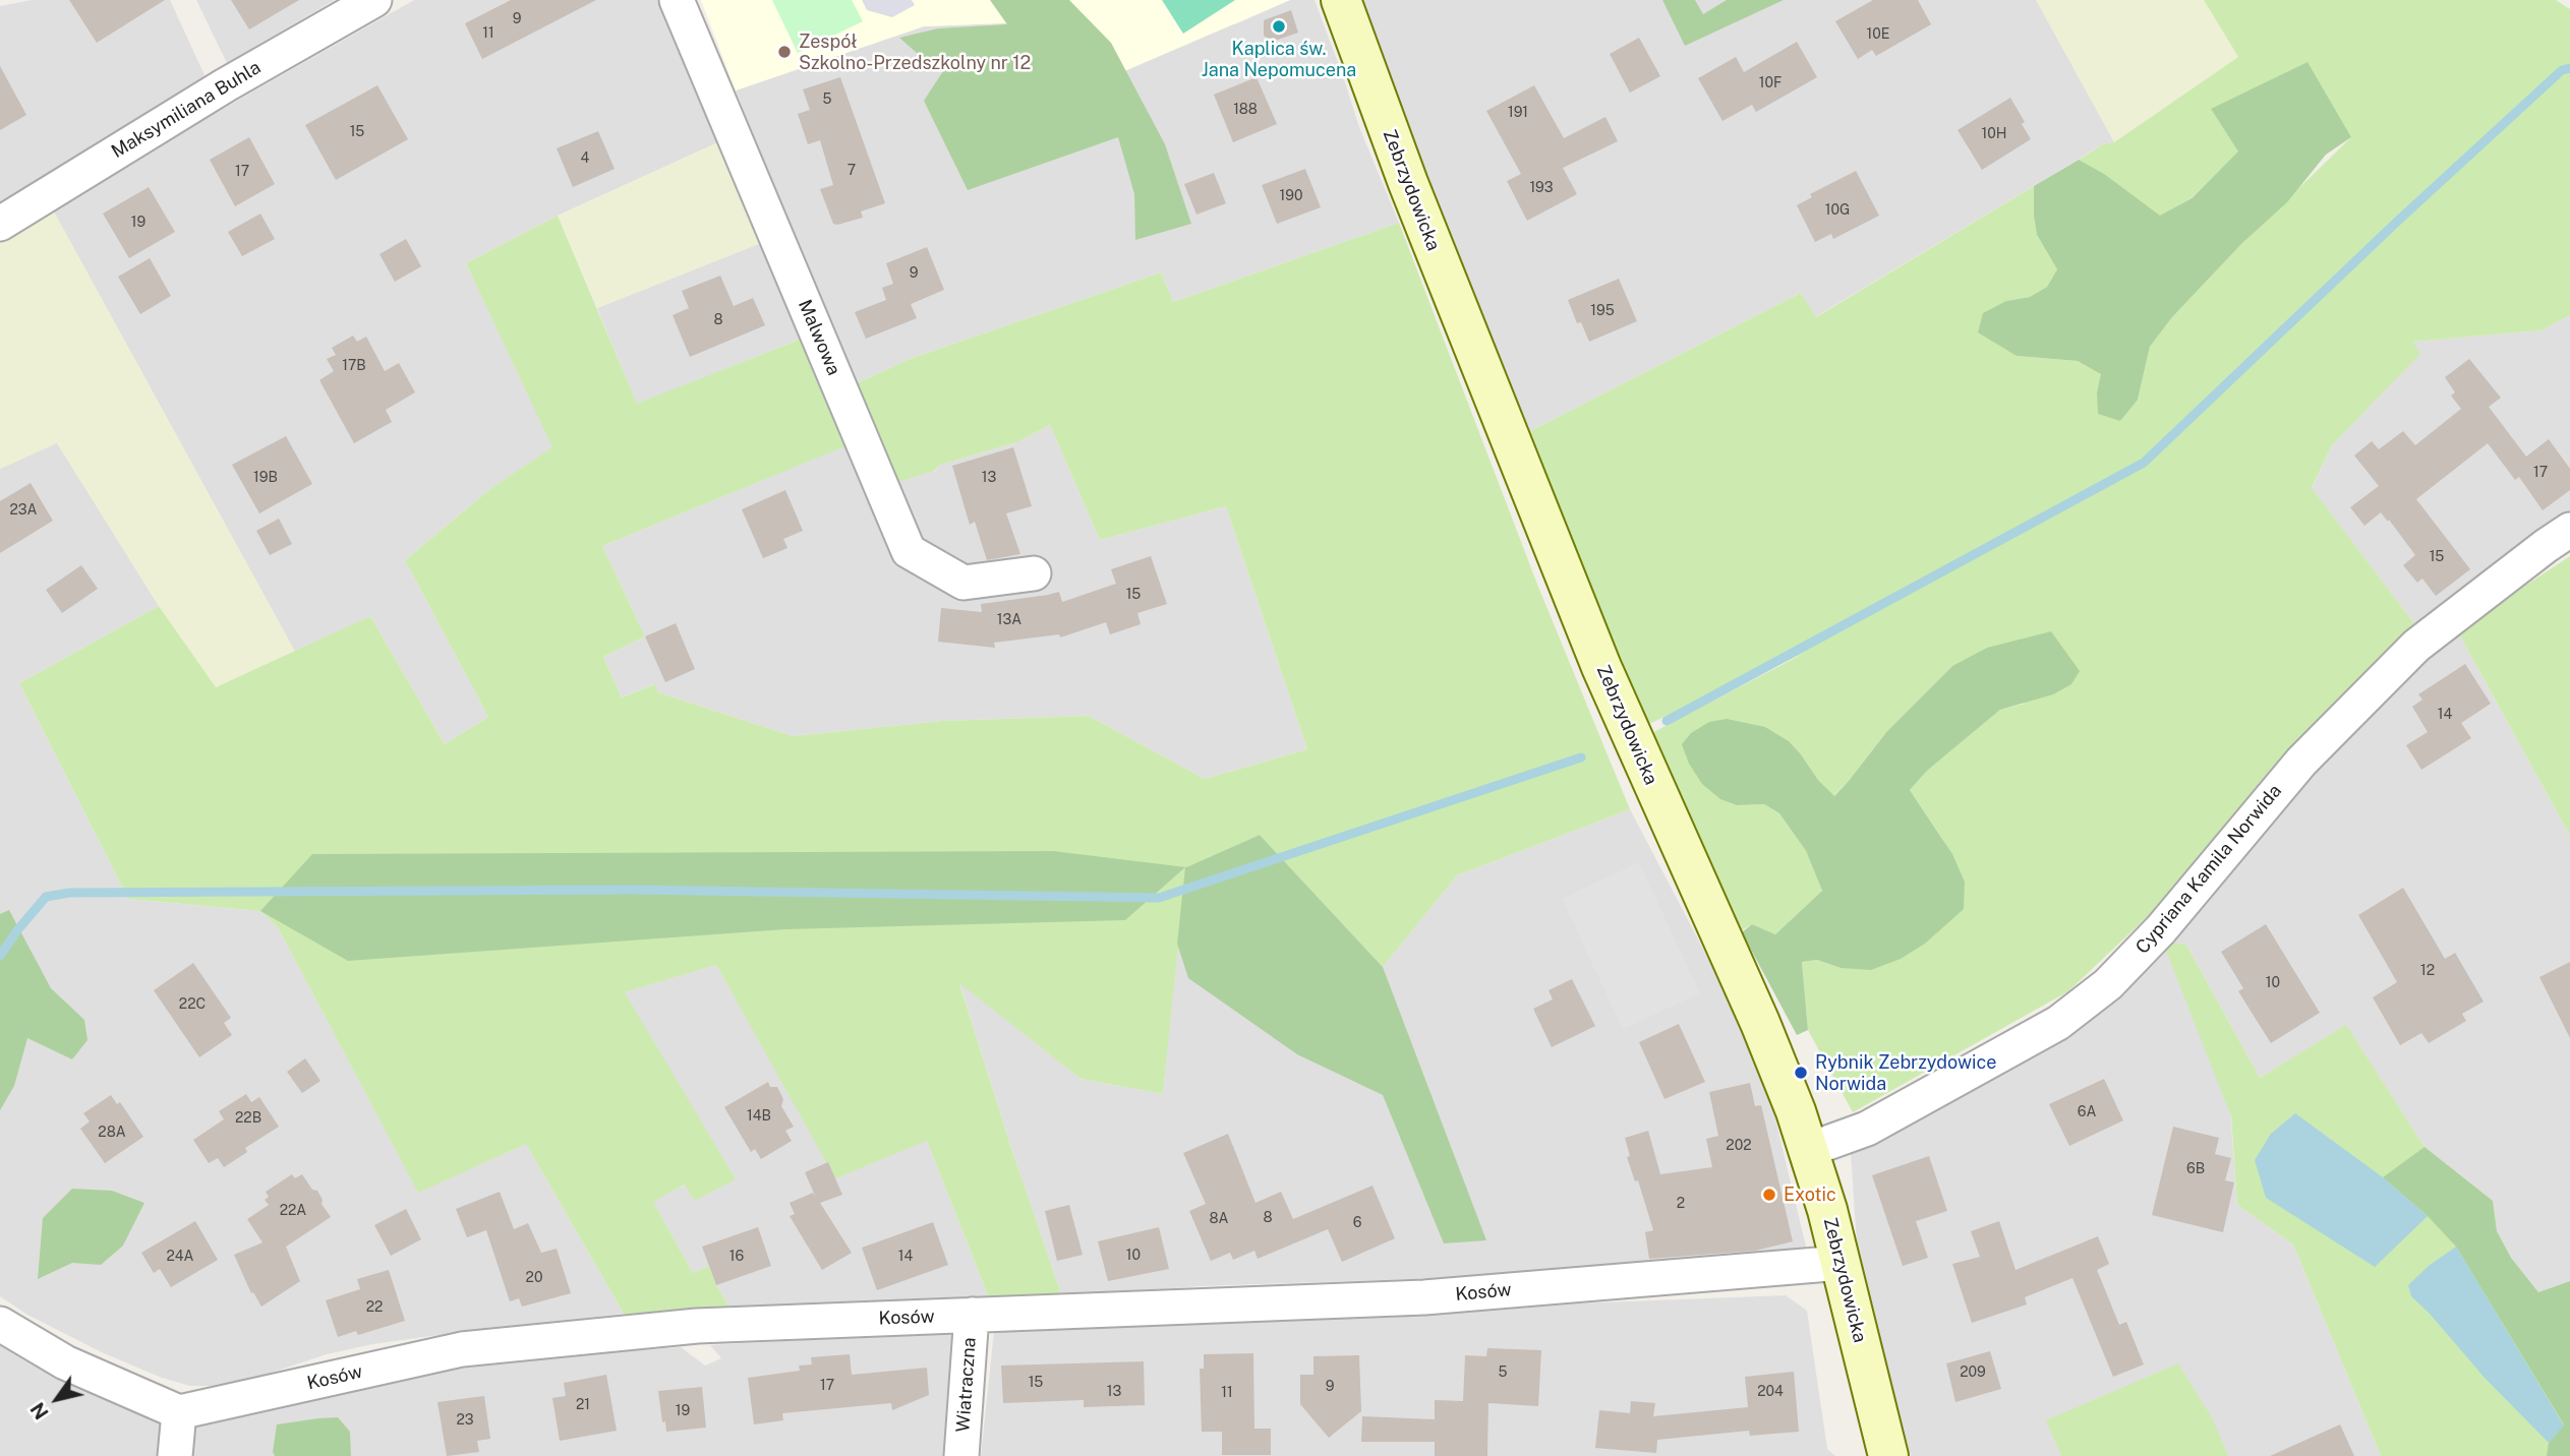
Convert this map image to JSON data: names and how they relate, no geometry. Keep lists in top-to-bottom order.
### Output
{
  "streets": {
    "street": [
      "Maksymiliana Buhla",
      "Zebrzydowicka",
      "Malwowa",
      "Cypriana Kamila Norwida",
      "Kosów",
      "Wiatraczna"
    ]
  },
  "crossings": [
    ["Zebrzydowicka", "Cypriana Kamila Norwida"],
    ["Zebrzydowicka", "Kosów"],
    ["Kosów", "Wiatraczna"]
  ],
  "places": [
    "Kaplica św. Jana Nepomucena",
    "Zespół Szkolno-Przedszkolny nr 12",
    "Rybnik Zebrzydowice Norwida",
    "Exotic"
  ],
  "house_numbers": [
    "9",
    "11",
    "10E",
    "10F",
    "5",
    "188",
    "191",
    "15",
    "10H",
    "4",
    "7",
    "17",
    "193",
    "190",
    "10G",
    "19",
    "9",
    "195",
    "8",
    "17B",
    "17",
    "19B",
    "13",
    "23A",
    "15",
    "15",
    "13A",
    "14",
    "12",
    "10",
    "22C",
    "6A",
    "14B",
    "22B",
    "28A",
    "202",
    "6B",
    "2",
    "22A",
    "8",
    "8A",
    "6",
    "10",
    "24A",
    "16",
    "14",
    "20",
    "22",
    "5",
    "209",
    "15",
    "17",
    "9",
    "13",
    "204",
    "11",
    "21",
    "19",
    "23"
  ],
  "north": "bottom left"
}
